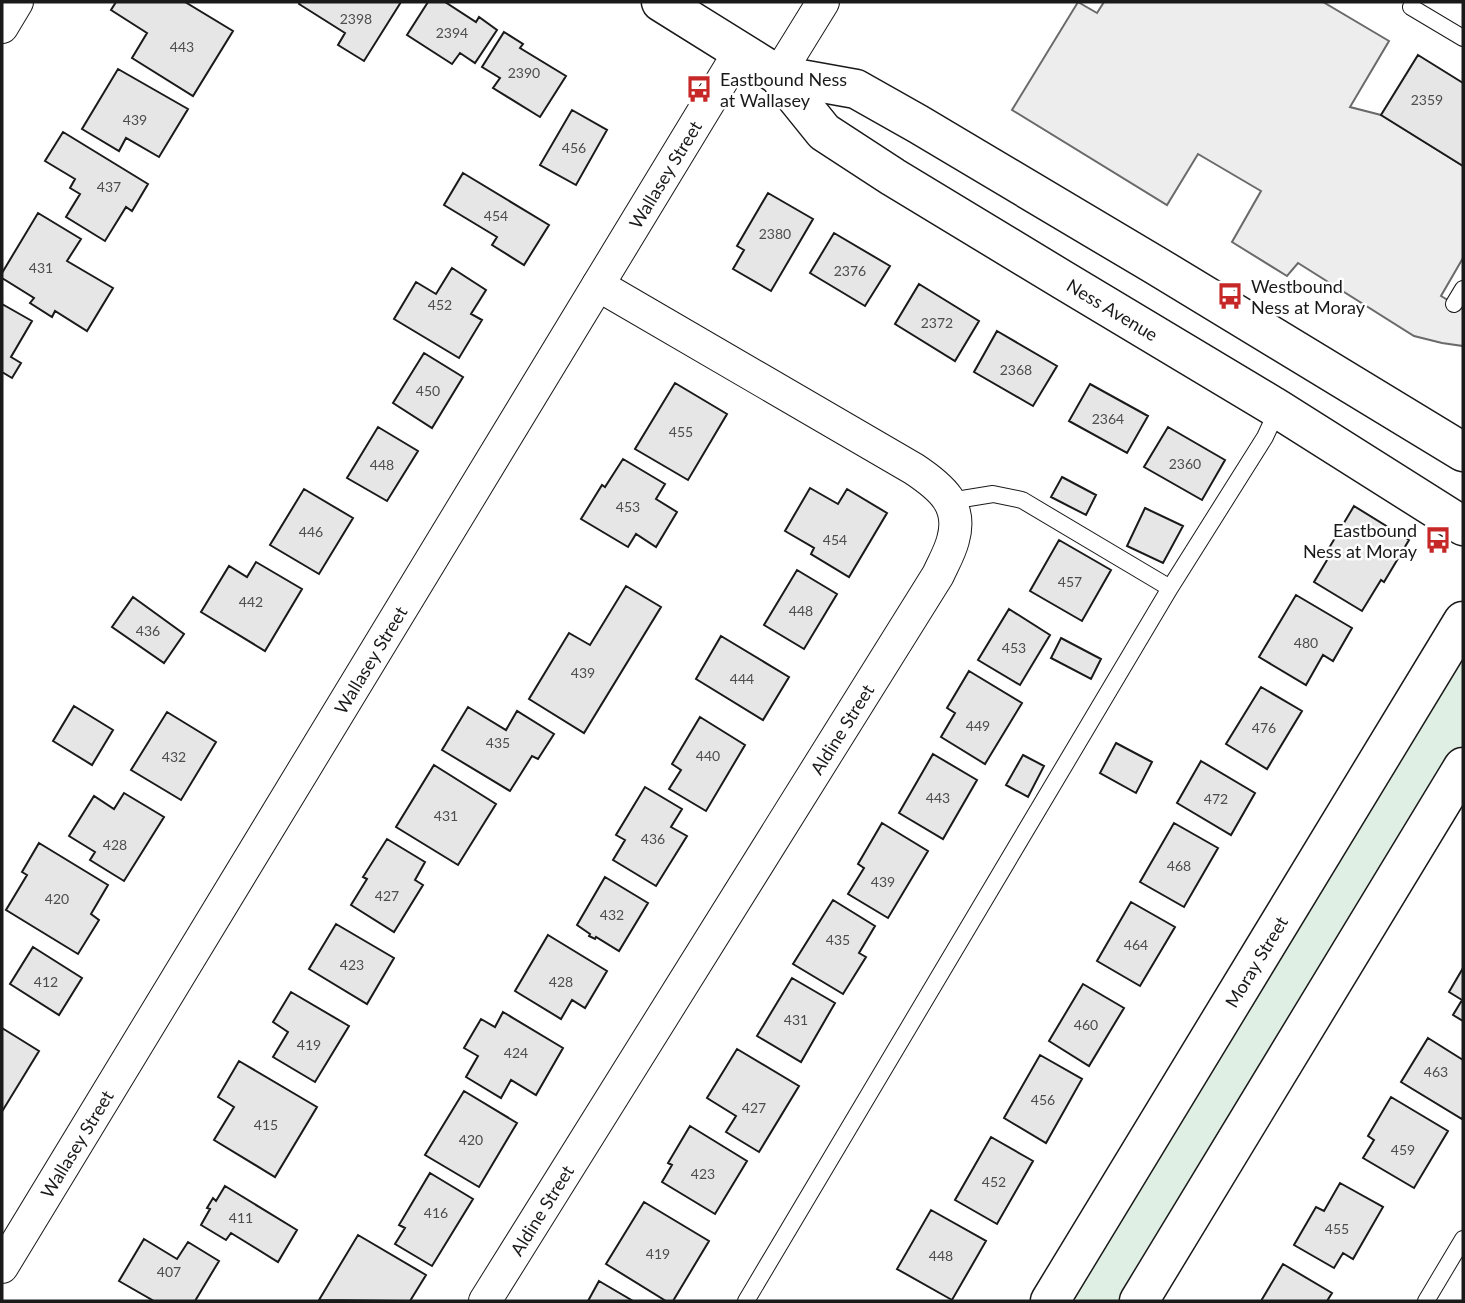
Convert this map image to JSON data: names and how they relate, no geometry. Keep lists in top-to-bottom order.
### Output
{
  "streets": {
    "main road": ["Ness Avenue", "Moray Street"],
    "street": ["Wallasey Street", "Aldine Street"]
  },
  "crossings": [
    ["Wallasey Street", "Ness Avenue"]
  ],
  "places": {
    "bus stop": ["Eastbound Ness at Wallasey", "Westbound Ness at Moray", "Eastbound Ness at Moray"]
  },
  "house_numbers": [
    "2398",
    "2394",
    "443",
    "2390",
    "2359",
    "439",
    "456",
    "437",
    "454",
    "2380",
    "431",
    "2376",
    "452",
    "2372",
    "2368",
    "450",
    "2364",
    "455",
    "2360",
    "448",
    "453",
    "446",
    "454",
    "457",
    "442",
    "448",
    "436",
    "480",
    "453",
    "439",
    "444",
    "449",
    "476",
    "435",
    "440",
    "432",
    "443",
    "472",
    "431",
    "436",
    "428",
    "468",
    "439",
    "427",
    "420",
    "432",
    "435",
    "464",
    "423",
    "412",
    "428",
    "431",
    "460",
    "419",
    "424",
    "463",
    "456",
    "427",
    "415",
    "420",
    "459",
    "423",
    "452",
    "416",
    "411",
    "455",
    "419",
    "448",
    "407"
  ]
}
